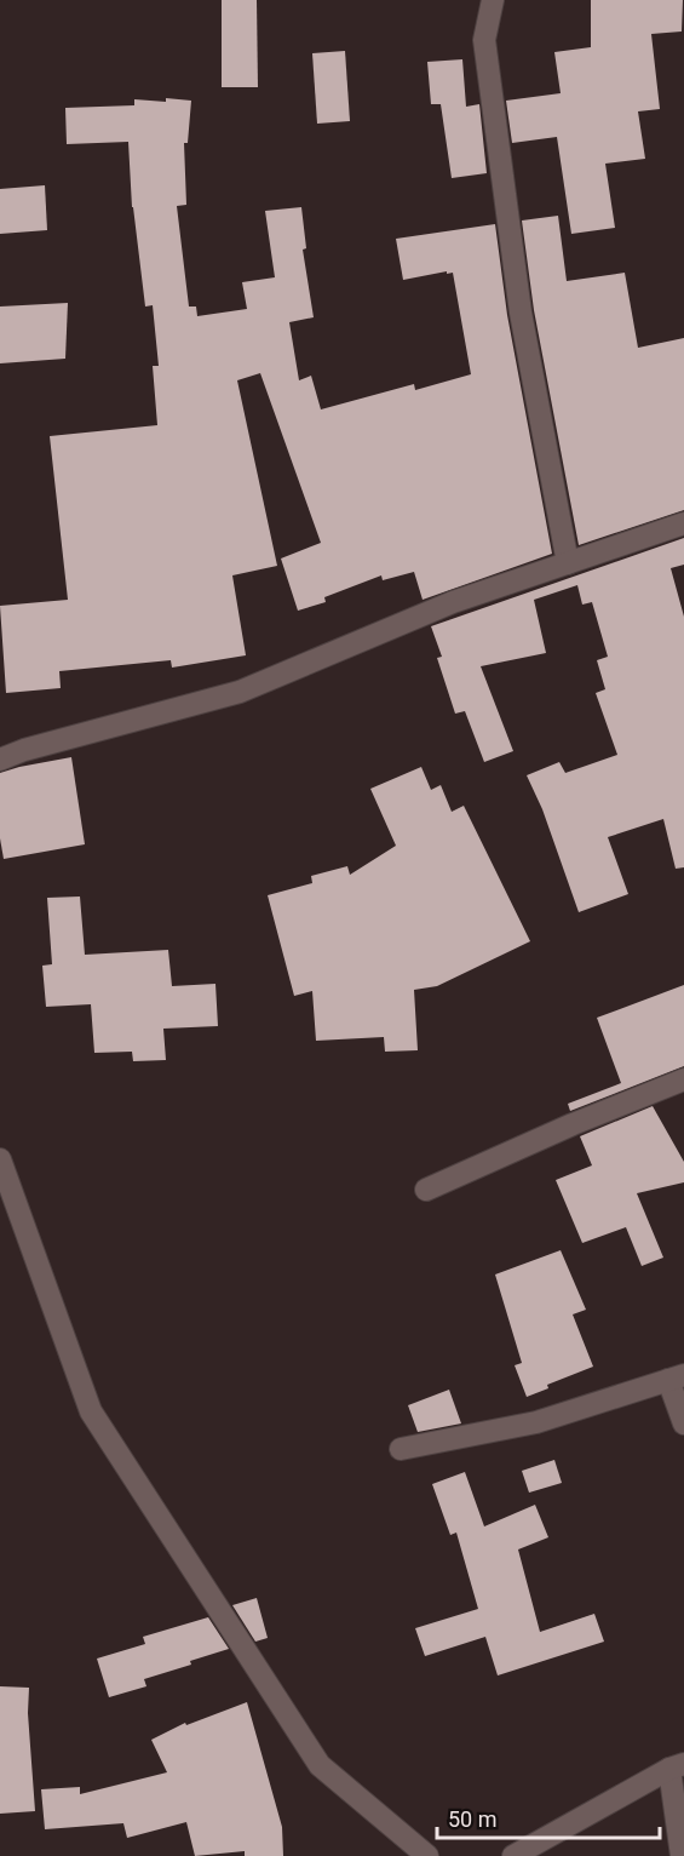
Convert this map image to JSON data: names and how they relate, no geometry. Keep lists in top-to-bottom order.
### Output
{
  "scale_bar": "50 m"
}
